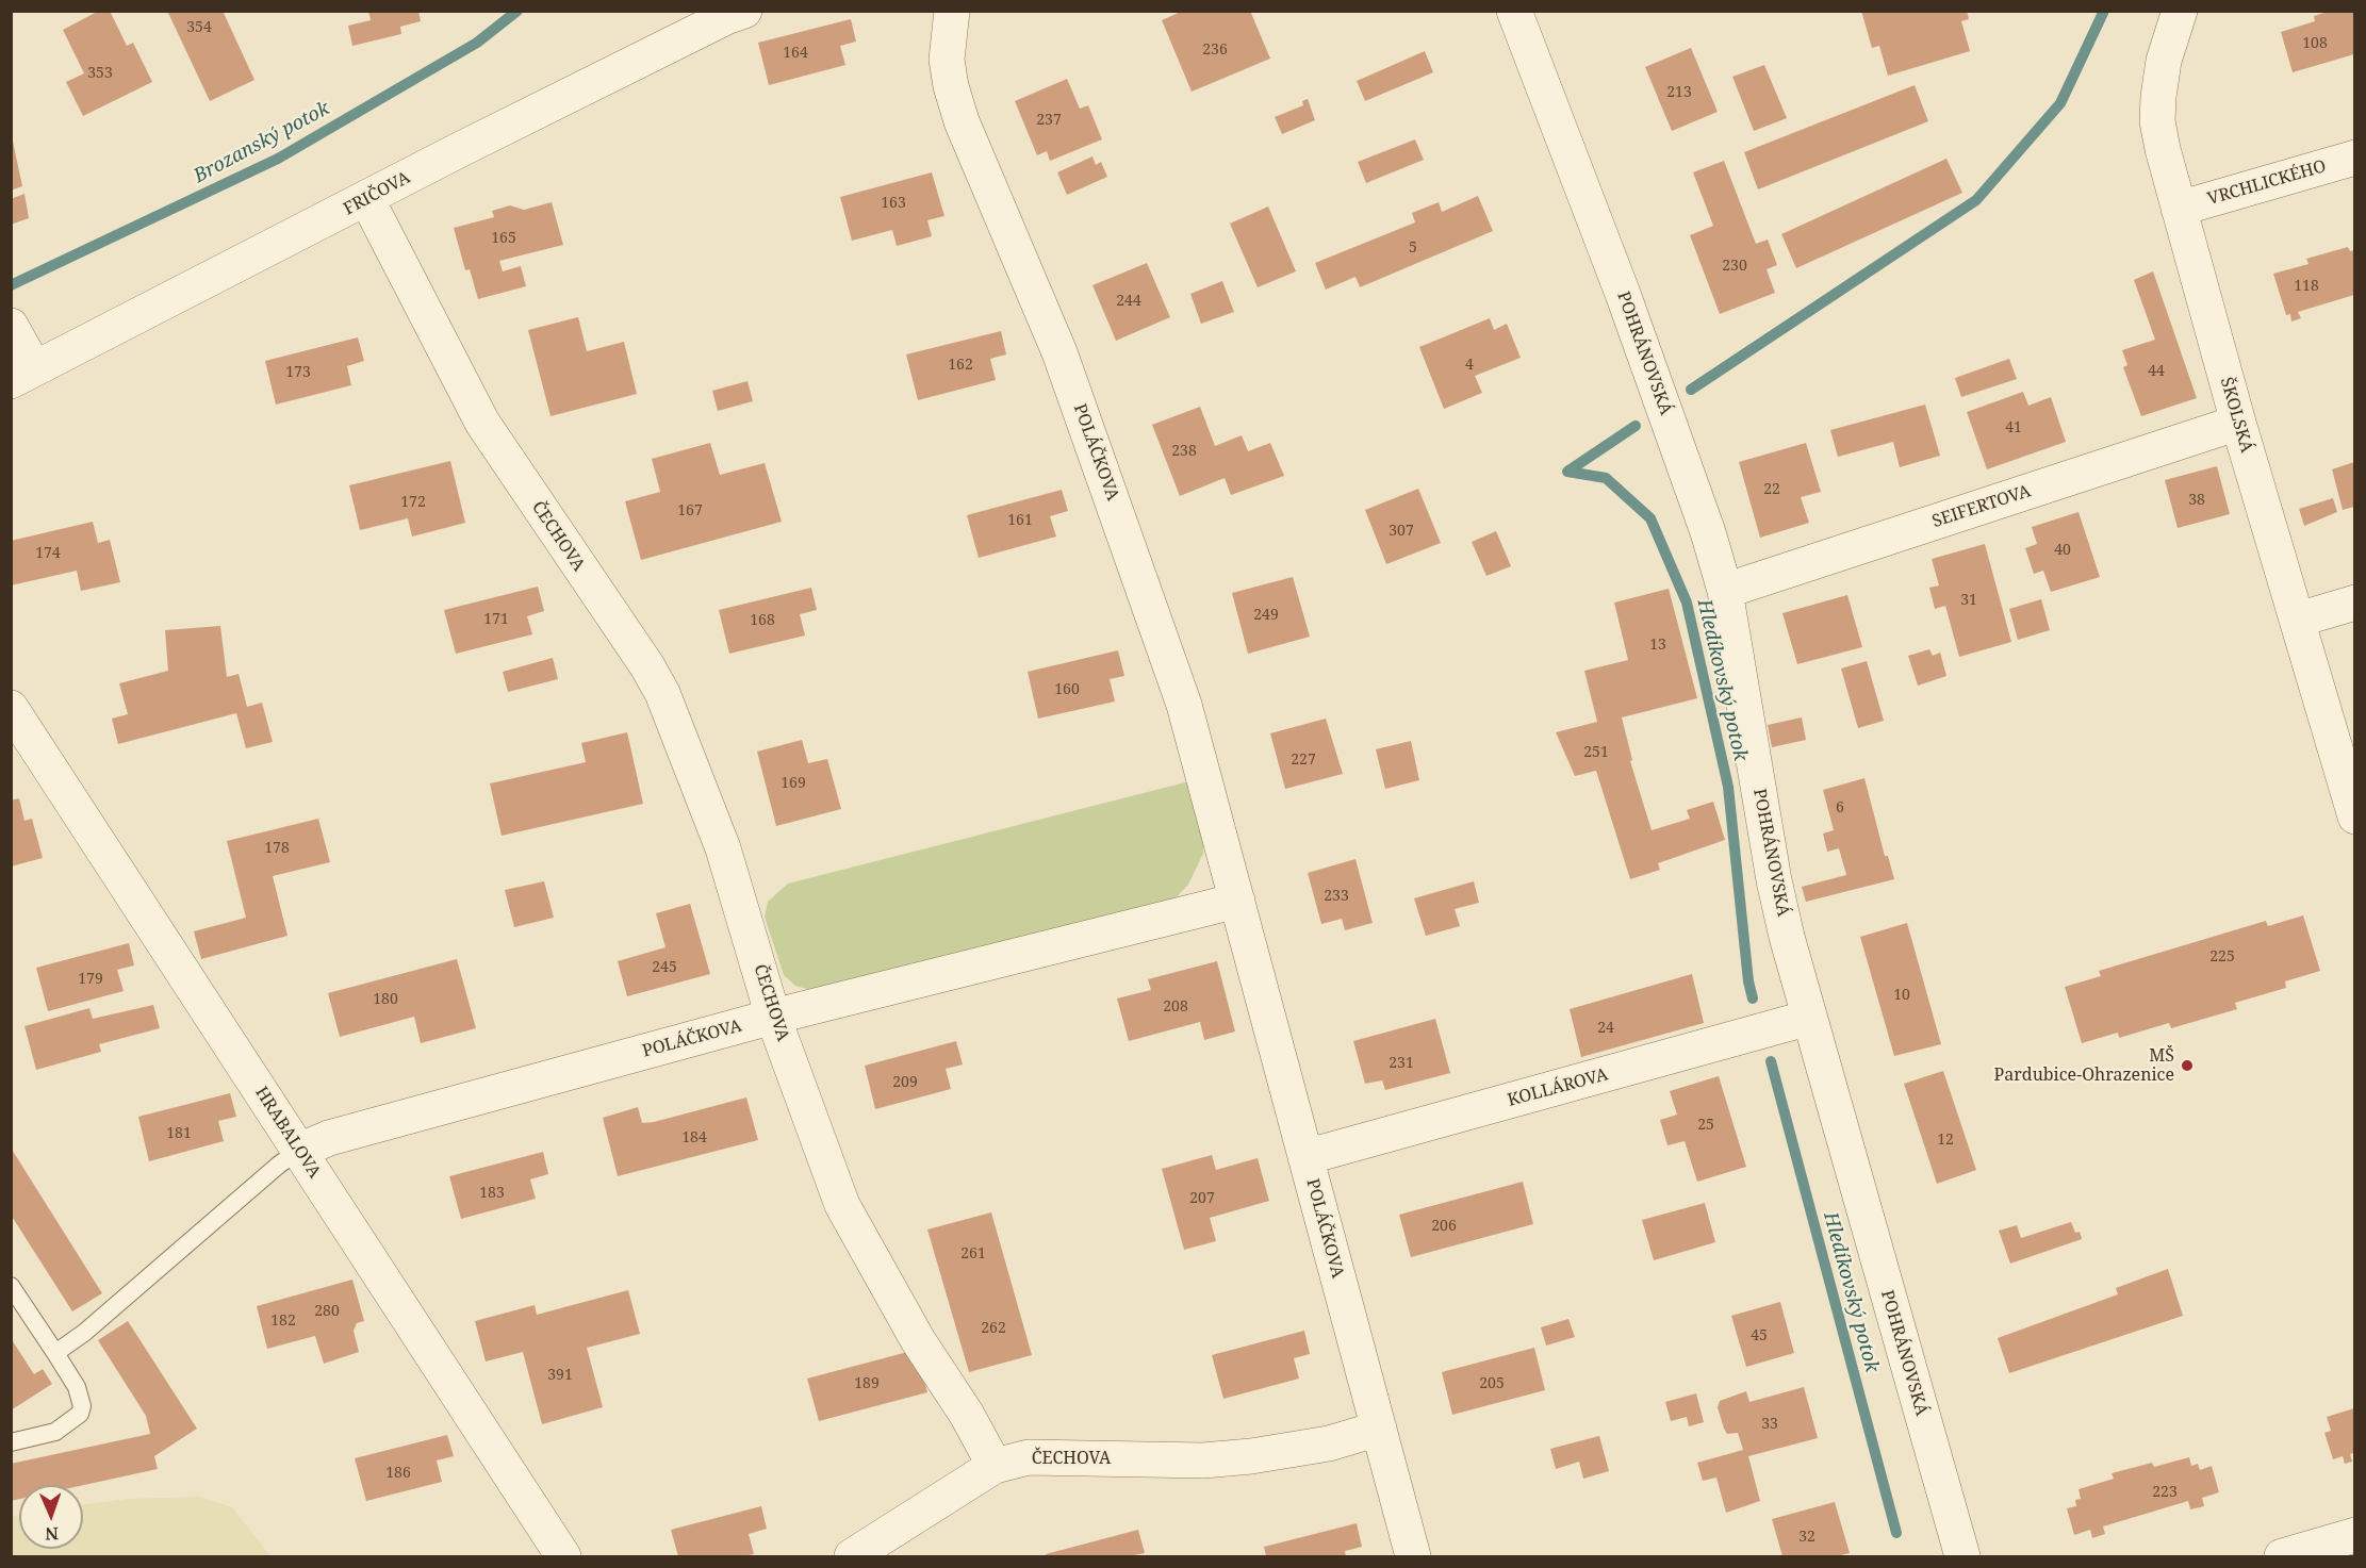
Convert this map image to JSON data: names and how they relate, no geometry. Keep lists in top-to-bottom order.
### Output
{
  "streets": {
    "street": [
      "VRCHLICKÉHO",
      "FRIČOVA",
      "POHRÁNOVSKÁ",
      "ŠKOLSKÁ",
      "POLÁČKOVA",
      "SEIFERTOVA",
      "ČECHOVA",
      "KOLLÁROVA",
      "HRABALOVA"
    ]
  },
  "crossings": [
    ["VRCHLICKÉHO", "ŠKOLSKÁ"],
    ["FRIČOVA", "ČECHOVA"],
    ["POHRÁNOVSKÁ", "SEIFERTOVA"],
    ["POHRÁNOVSKÁ", "KOLLÁROVA"],
    ["ŠKOLSKÁ", "SEIFERTOVA"],
    ["POLÁČKOVA", "ČECHOVA"],
    ["POLÁČKOVA", "KOLLÁROVA"],
    ["POLÁČKOVA", "HRABALOVA"]
  ],
  "water": ["Brozanský potok", "Hledíkovský potok"],
  "places": ["MŠ Pardubice-Ohrazenice"],
  "house_numbers": [
    "354",
    "108",
    "236",
    "164",
    "353",
    "213",
    "237",
    "163",
    "165",
    "5",
    "230",
    "118",
    "244",
    "162",
    "4",
    "44",
    "173",
    "41",
    "238",
    "22",
    "38",
    "172",
    "167",
    "161",
    "307",
    "40",
    "174",
    "31",
    "249",
    "171",
    "168",
    "13",
    "160",
    "251",
    "227",
    "169",
    "6",
    "178",
    "233",
    "225",
    "245",
    "179",
    "10",
    "180",
    "208",
    "24",
    "231",
    "209",
    "25",
    "181",
    "184",
    "12",
    "183",
    "207",
    "206",
    "261",
    "280",
    "182",
    "262",
    "45",
    "391",
    "189",
    "205",
    "33",
    "186",
    "223",
    "32"
  ],
  "north": "bottom"
}
